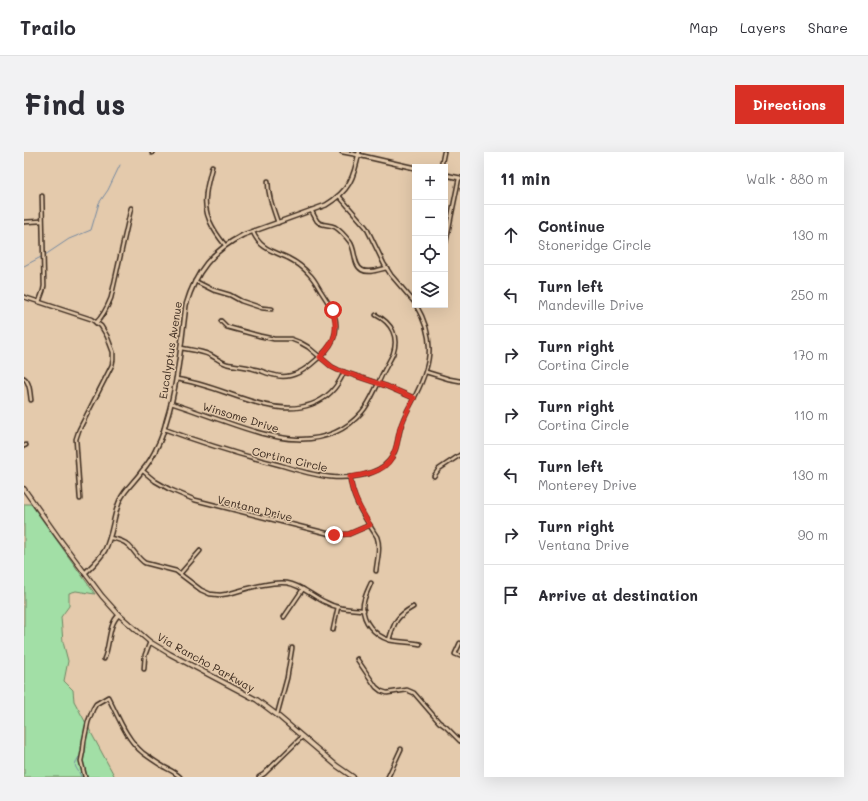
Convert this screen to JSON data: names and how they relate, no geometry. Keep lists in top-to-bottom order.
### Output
{
  "streets": {
    "main road": ["Via Rancho Parkway"],
    "street": [
      "Eucalyptus Avenue",
      "Winsome Drive",
      "Cortina Circle",
      "Ventana Drive"
    ]
  },
  "crossings": [
    ["Eucalyptus Avenue", "Winsome Drive"],
    ["Eucalyptus Avenue", "Cortina Circle"],
    ["Eucalyptus Avenue", "Ventana Drive"],
    ["Eucalyptus Avenue", "Via Rancho Parkway"]
  ],
  "page": {
    "header": "Trailo",
    "nav": ["Map", "Layers", "Share"],
    "buttons": "Directions",
    "title": "Find us",
    "heading": ["11 min", "Walk · 880 m"],
    "map_buttons": ["+", "−"],
    "list": [
      ["Continue", "Stoneridge Circle", "130 m"],
      ["Turn left", "Mandeville Drive", "250 m"],
      ["Turn right", "Cortina Circle", "170 m"],
      ["Turn right", "Cortina Circle", "110 m"],
      ["Turn left", "Monterey Drive", "130 m"],
      ["Turn right", "Ventana Drive", "90 m"],
      "Arrive at destination"
    ]
  }
}
